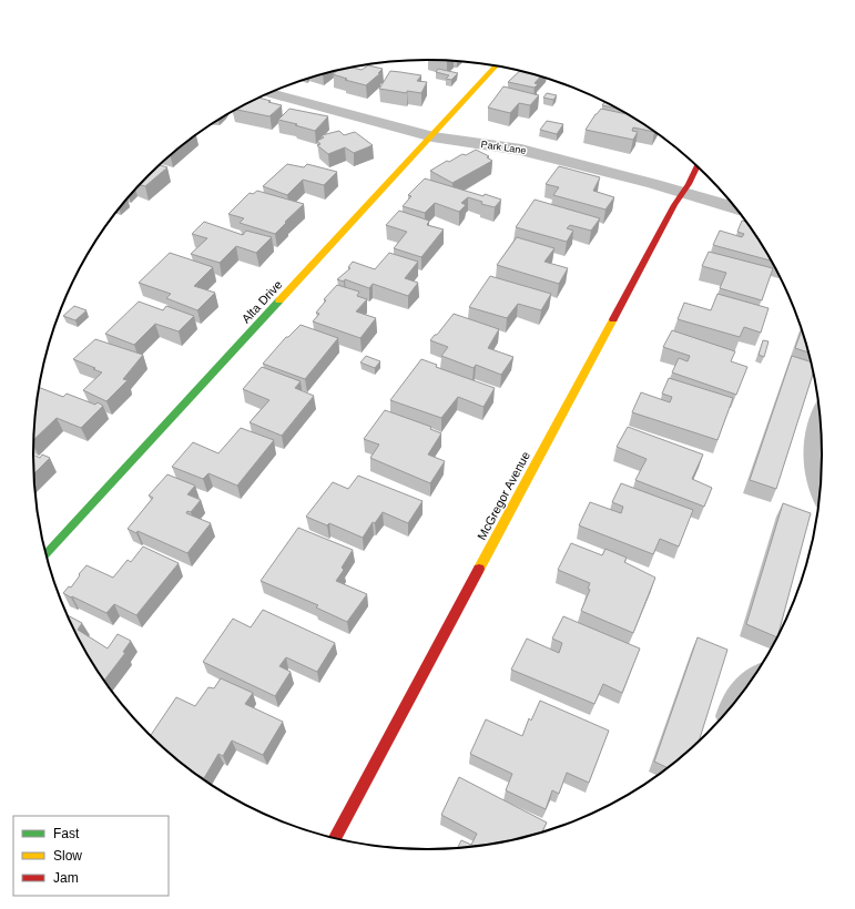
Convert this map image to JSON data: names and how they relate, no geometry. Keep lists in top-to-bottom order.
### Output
{
  "streets": {
    "street": ["Park Lane", "Alta Drive", "McGregor Avenue"]
  },
  "crossings": [
    ["Park Lane", "Alta Drive"],
    ["Park Lane", "McGregor Avenue"]
  ],
  "legend": ["Fast", "Slow", "Jam"]
}
